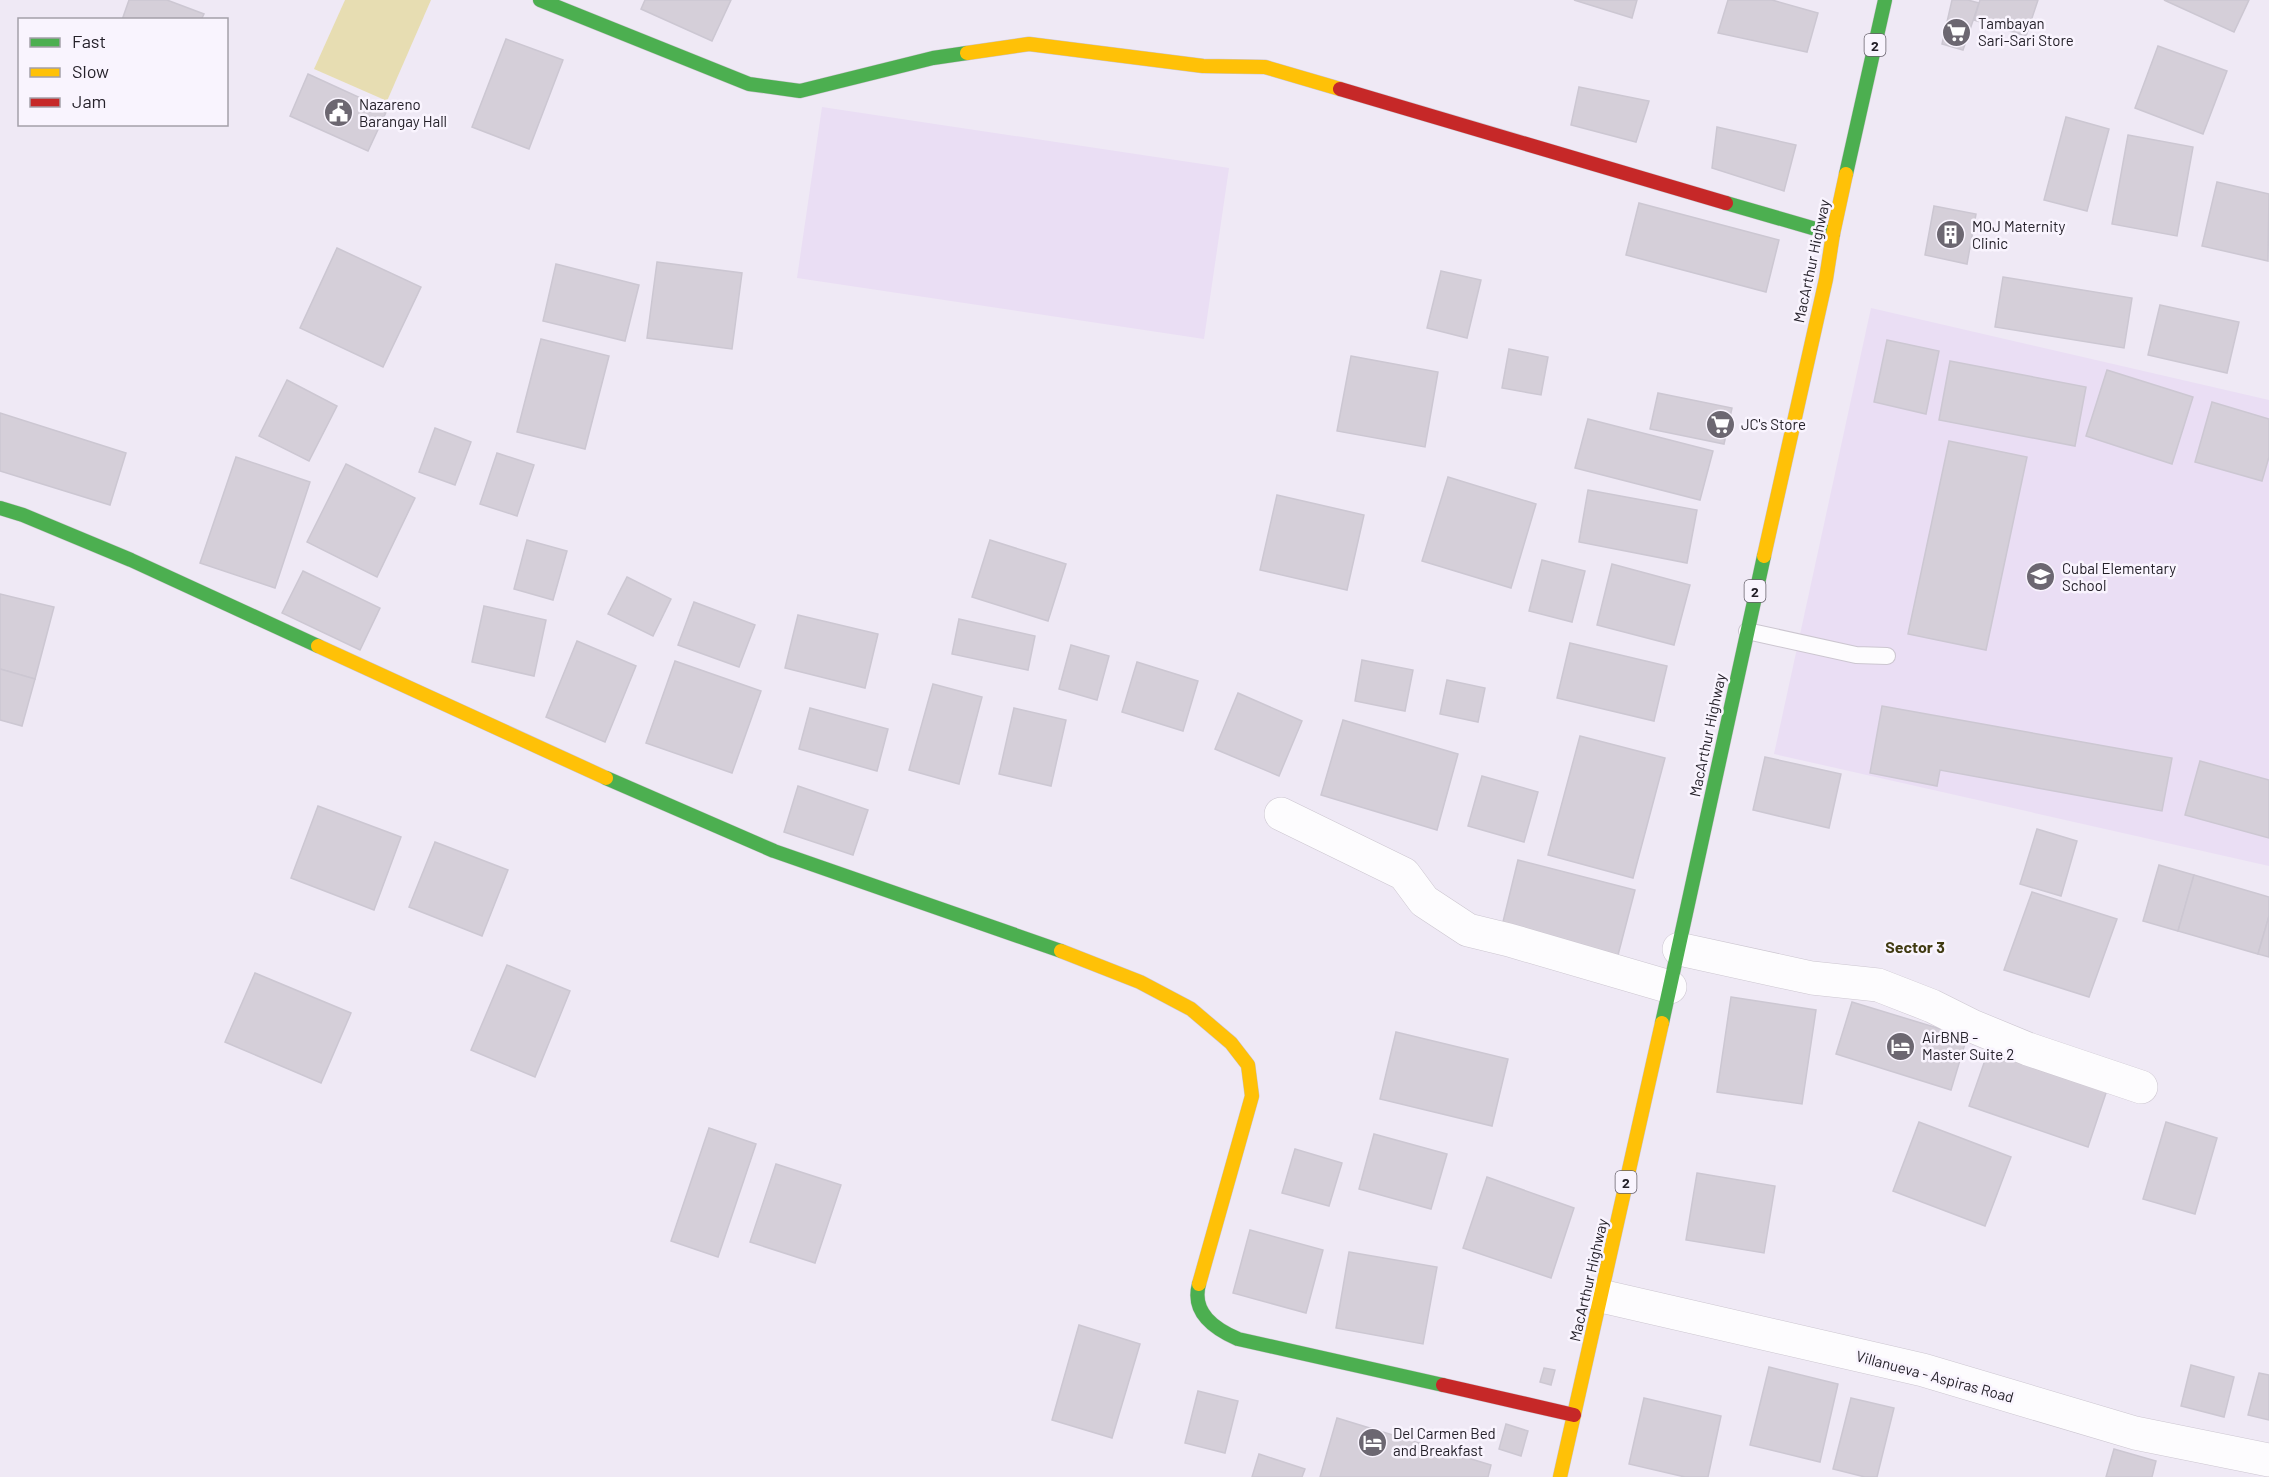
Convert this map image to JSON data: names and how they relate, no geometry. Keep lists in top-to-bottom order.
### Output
{
  "streets": {
    "main road": ["2", "MacArthur Highway"],
    "street": ["Villanueva - Aspiras Road"]
  },
  "crossings": [
    ["MacArthur Highway", "Villanueva - Aspiras Road"]
  ],
  "districts": ["Sector 3"],
  "places": {
    "supermarket": ["Tambayan Sari-Sari Store", "JC's Store"],
    "public building": ["Nazareno Barangay Hall"],
    "building": ["MOJ Maternity Clinic"],
    "school or university": ["Cubal Elementary School"],
    "hotel": ["AirBNB - Master Suite 2", "Del Carmen Bed and Breakfast"]
  },
  "legend": ["Fast", "Slow", "Jam"]
}
